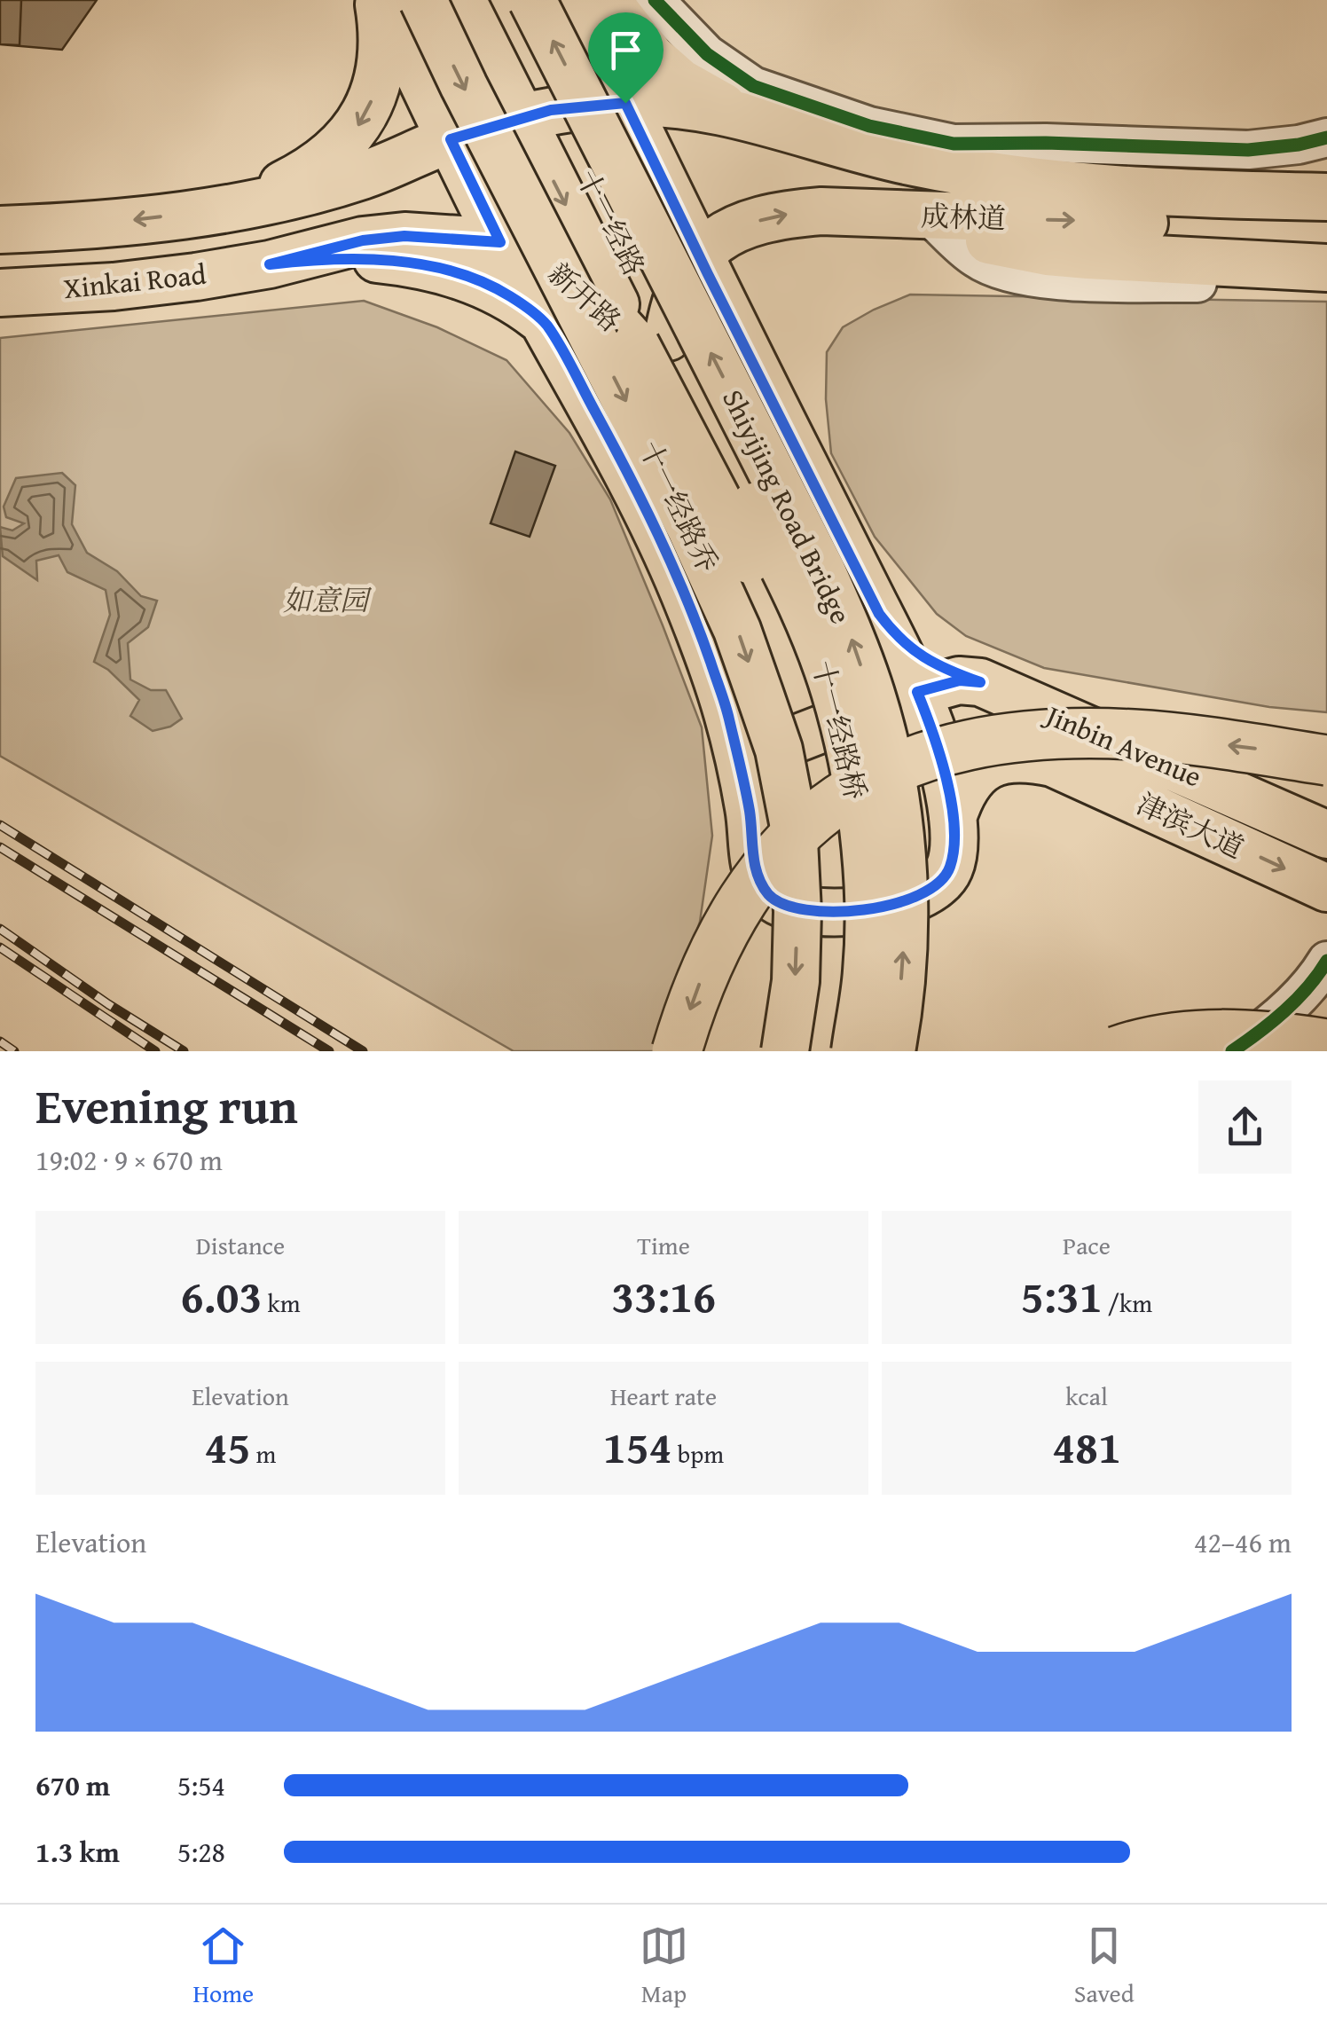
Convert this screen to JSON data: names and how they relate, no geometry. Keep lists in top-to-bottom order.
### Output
{
  "streets": {
    "main road": [
      "成林道",
      "十一经路",
      "Xinkai Road",
      "新开路",
      "十一经路乔",
      "Shiyijing Road Bridge",
      "十一经路桥",
      "Jinbin Avenue",
      "津滨大道"
    ]
  },
  "crossings": [
    ["成林道", "十一经路"],
    ["成林道", "新开路"],
    ["成林道", "十一经路桥"],
    ["十一经路", "新开路"],
    ["十一经路", "十一经路桥"],
    ["Xinkai Road", "新开路"],
    ["新开路", "十一经路桥"],
    ["Jinbin Avenue", "津滨大道"]
  ],
  "one_way": ["津滨大道"],
  "parks": ["如意园"],
  "page": {
    "heading": ["Evening run", "19:02 · 9 × 670 m"],
    "stats": [
      ["Distance", "6.03 km"],
      ["Time", "33:16"],
      ["Pace", "5:31 /km"],
      ["Elevation", "45 m"],
      ["Heart rate", "154 bpm"],
      ["kcal", "481"]
    ],
    "chart": ["Elevation", "42–46 m"],
    "list": [
      {
        "name": "670 m",
        "note": "5:54"
      },
      {
        "name": "1.3 km",
        "note": "5:28"
      }
    ],
    "tabs": ["Home", "Map", "Saved"]
  }
}
